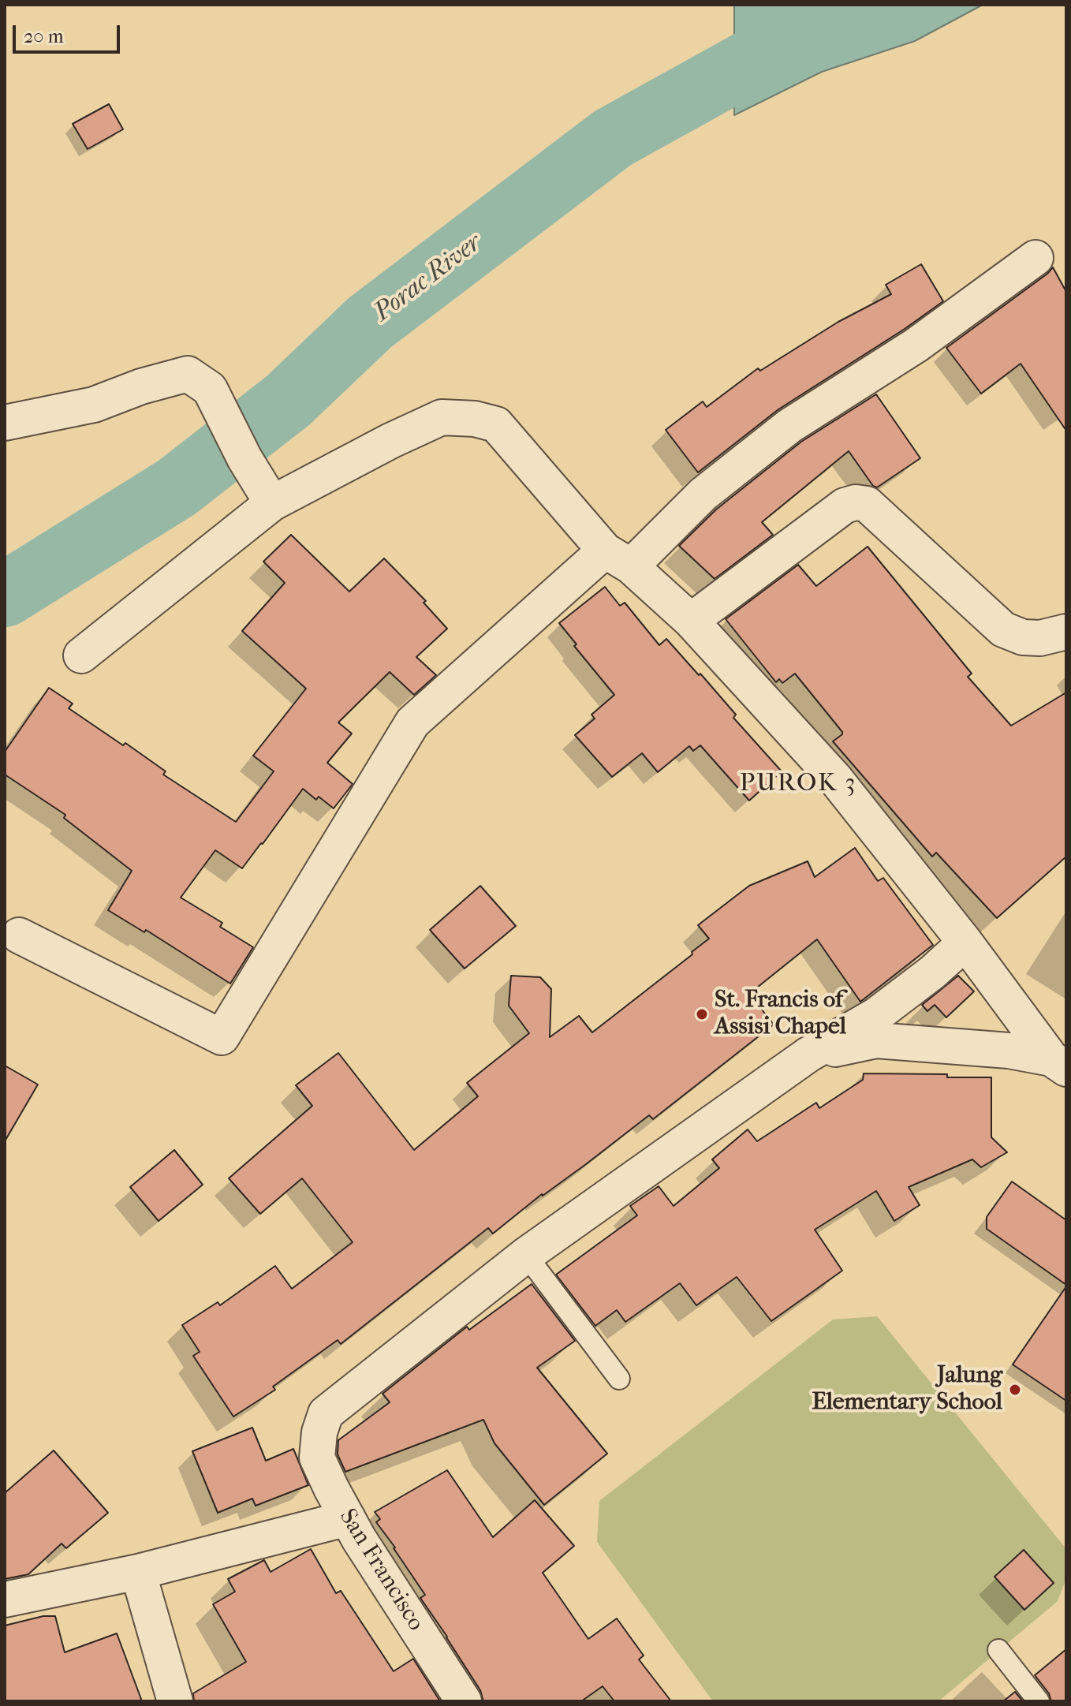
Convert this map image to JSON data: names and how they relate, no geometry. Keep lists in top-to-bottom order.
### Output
{
  "streets": {
    "street": ["San Francisco"]
  },
  "districts": ["PUROK 3"],
  "water": ["Porac River"],
  "places": ["St. Francis of Assisi Chapel", "Jalung Elementary School"],
  "scale_bar": "20 m"
}
